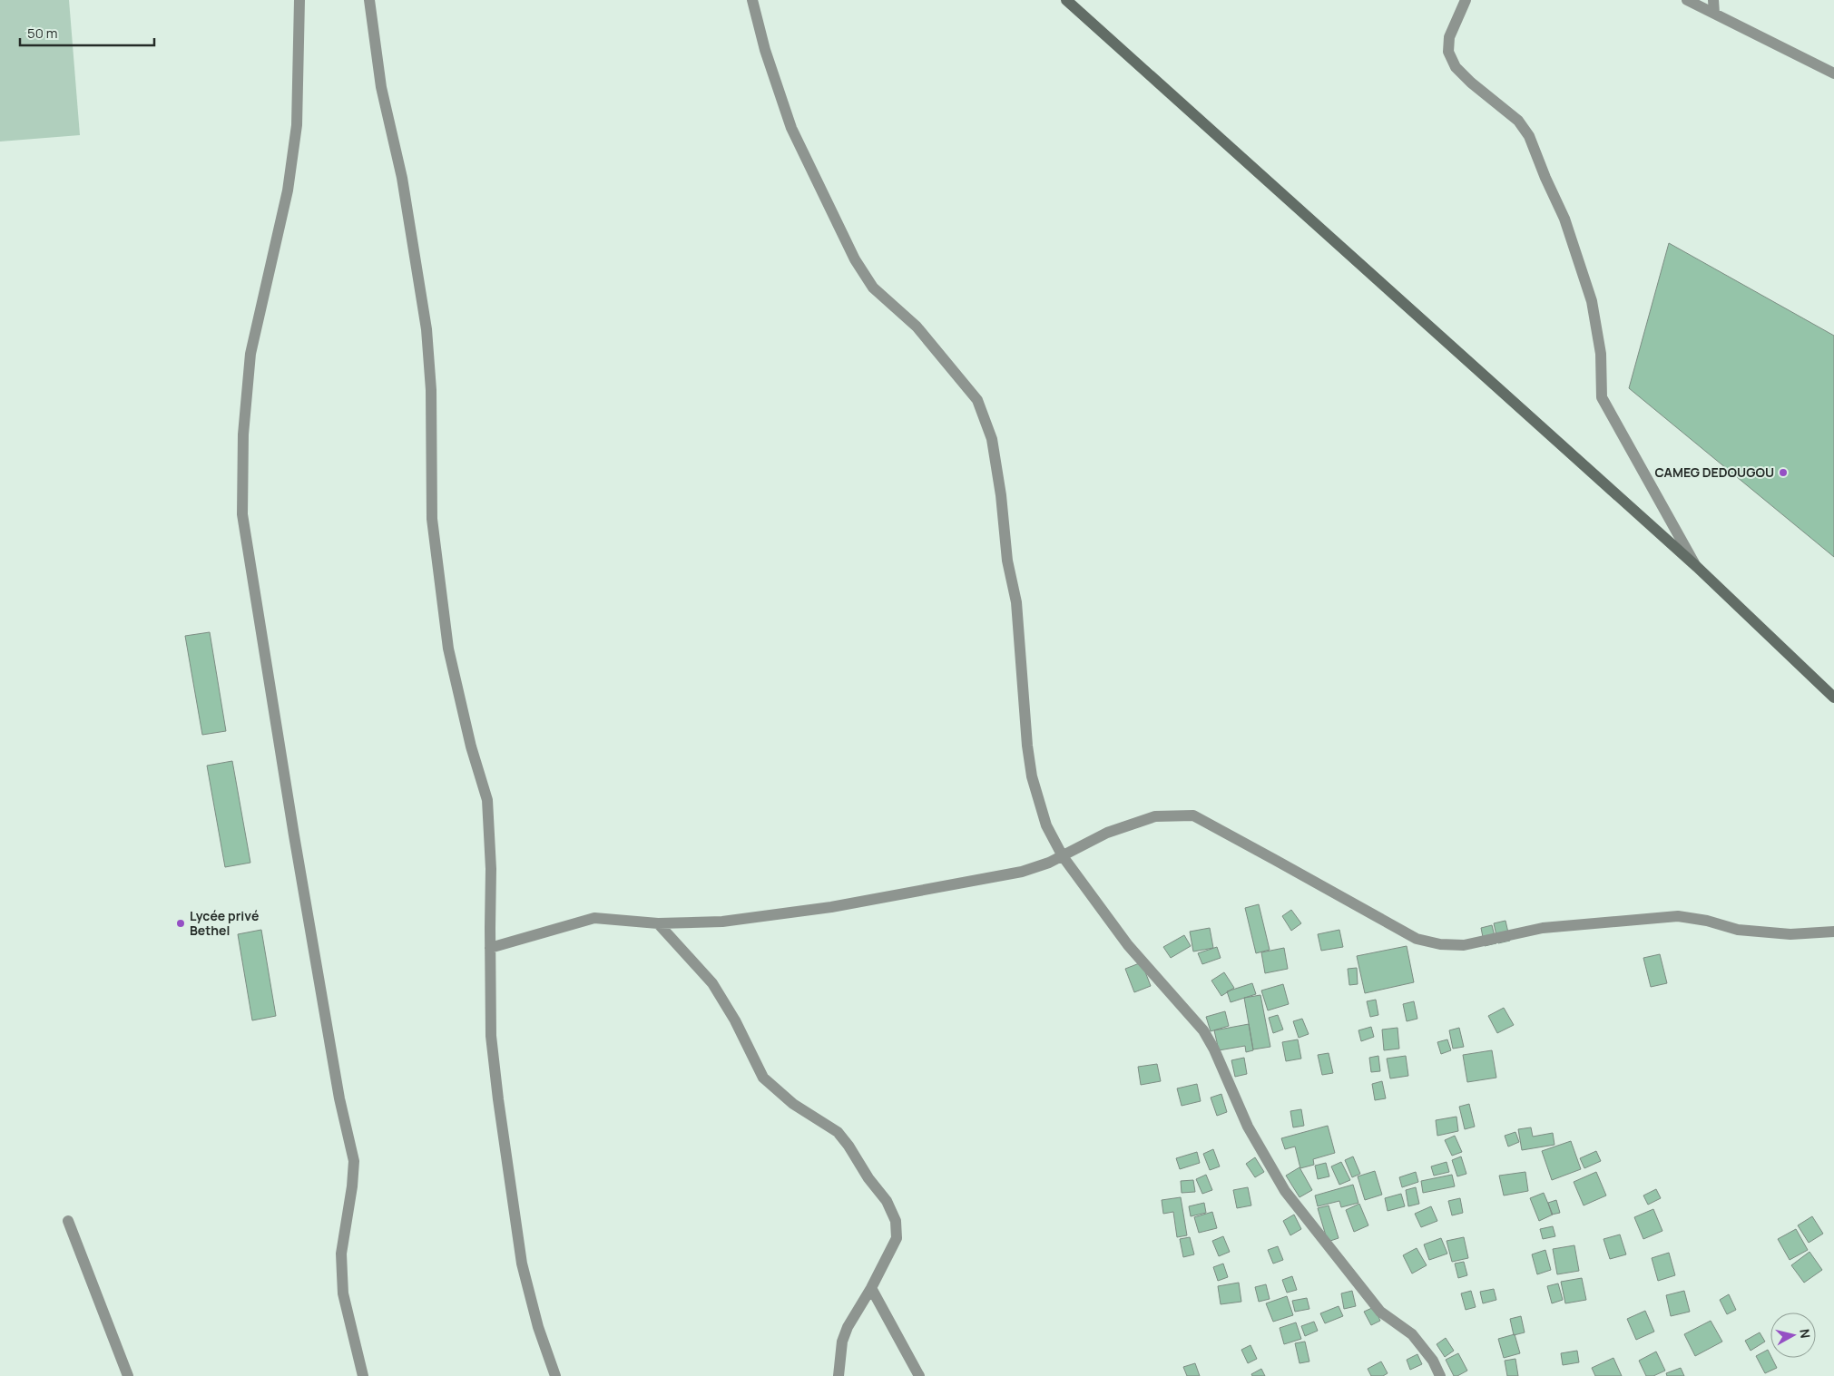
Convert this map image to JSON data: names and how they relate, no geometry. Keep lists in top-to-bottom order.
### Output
{
  "places": ["CAMEG DEDOUGOU", "Lycée privé Bethel"],
  "scale_bar": "50 m",
  "north": "right"
}
